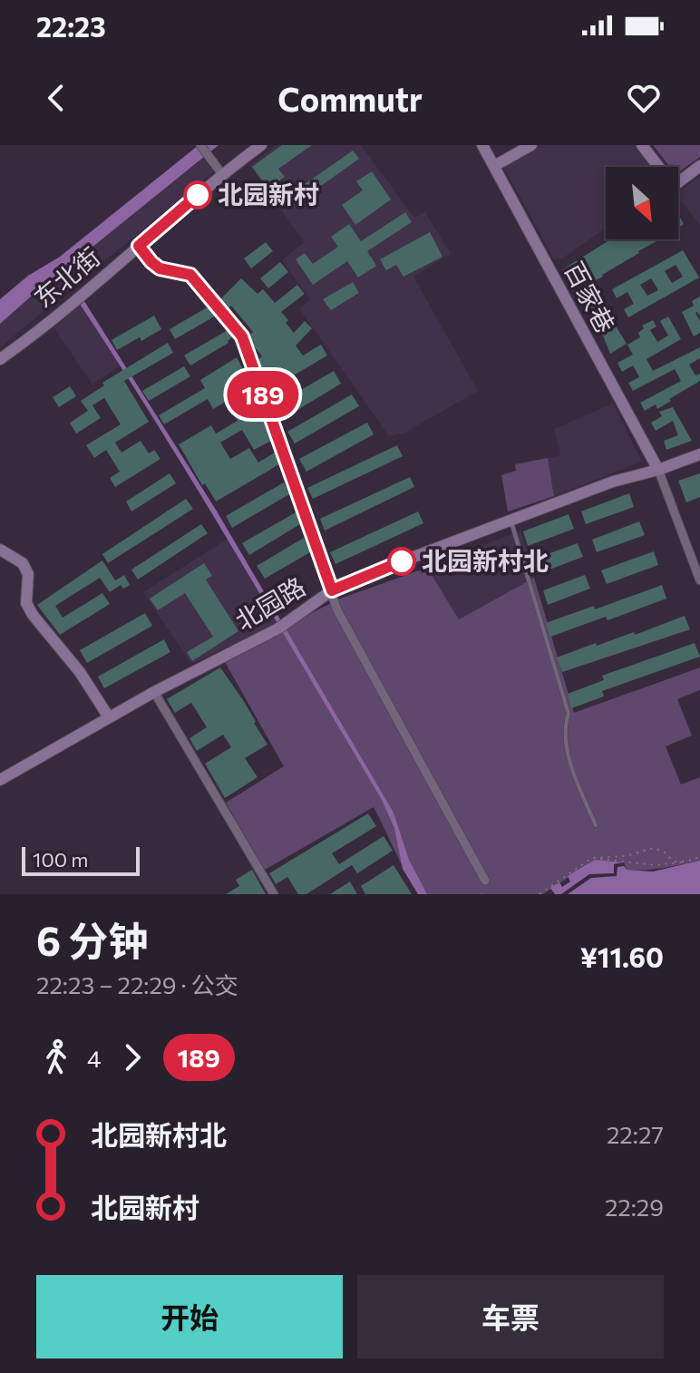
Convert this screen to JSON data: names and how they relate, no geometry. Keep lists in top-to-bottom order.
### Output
{
  "streets": {
    "street": ["东北街", "百家巷", "北园路"]
  },
  "crossings": [
    ["百家巷", "北园路"]
  ],
  "places": ["北园新村", "北园新村北"],
  "lines": ["bus line 189"],
  "scale_bar": "100 m",
  "north": "bottom right",
  "page": {
    "status": "22:23",
    "header": "Commutr",
    "on_map": "189",
    "scale": "100 m",
    "heading": ["6 分钟", "22:23 – 22:29 · 公交", "¥11.60"],
    "legs": ["4", "189"],
    "list": [
      {
        "name": "北园新村北",
        "value": "22:27"
      },
      {
        "name": "北园新村",
        "value": "22:29"
      }
    ],
    "buttons": ["开始", "车票"]
  }
}
